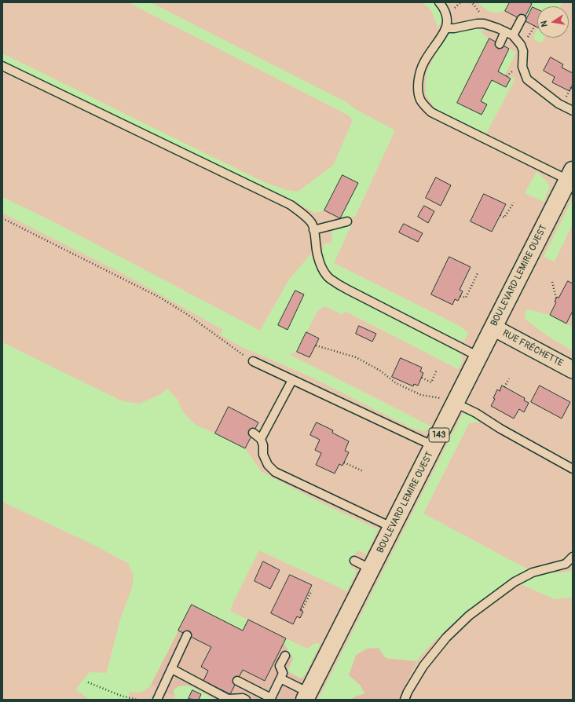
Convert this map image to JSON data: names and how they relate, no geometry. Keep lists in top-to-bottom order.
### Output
{
  "streets": {
    "main road": ["BOULEVARD LEMIRE OUEST", "143"],
    "street": ["RUE FRÉCHETTE"]
  },
  "crossings": [
    ["BOULEVARD LEMIRE OUEST", "RUE FRÉCHETTE"]
  ],
  "north": "left"
}
